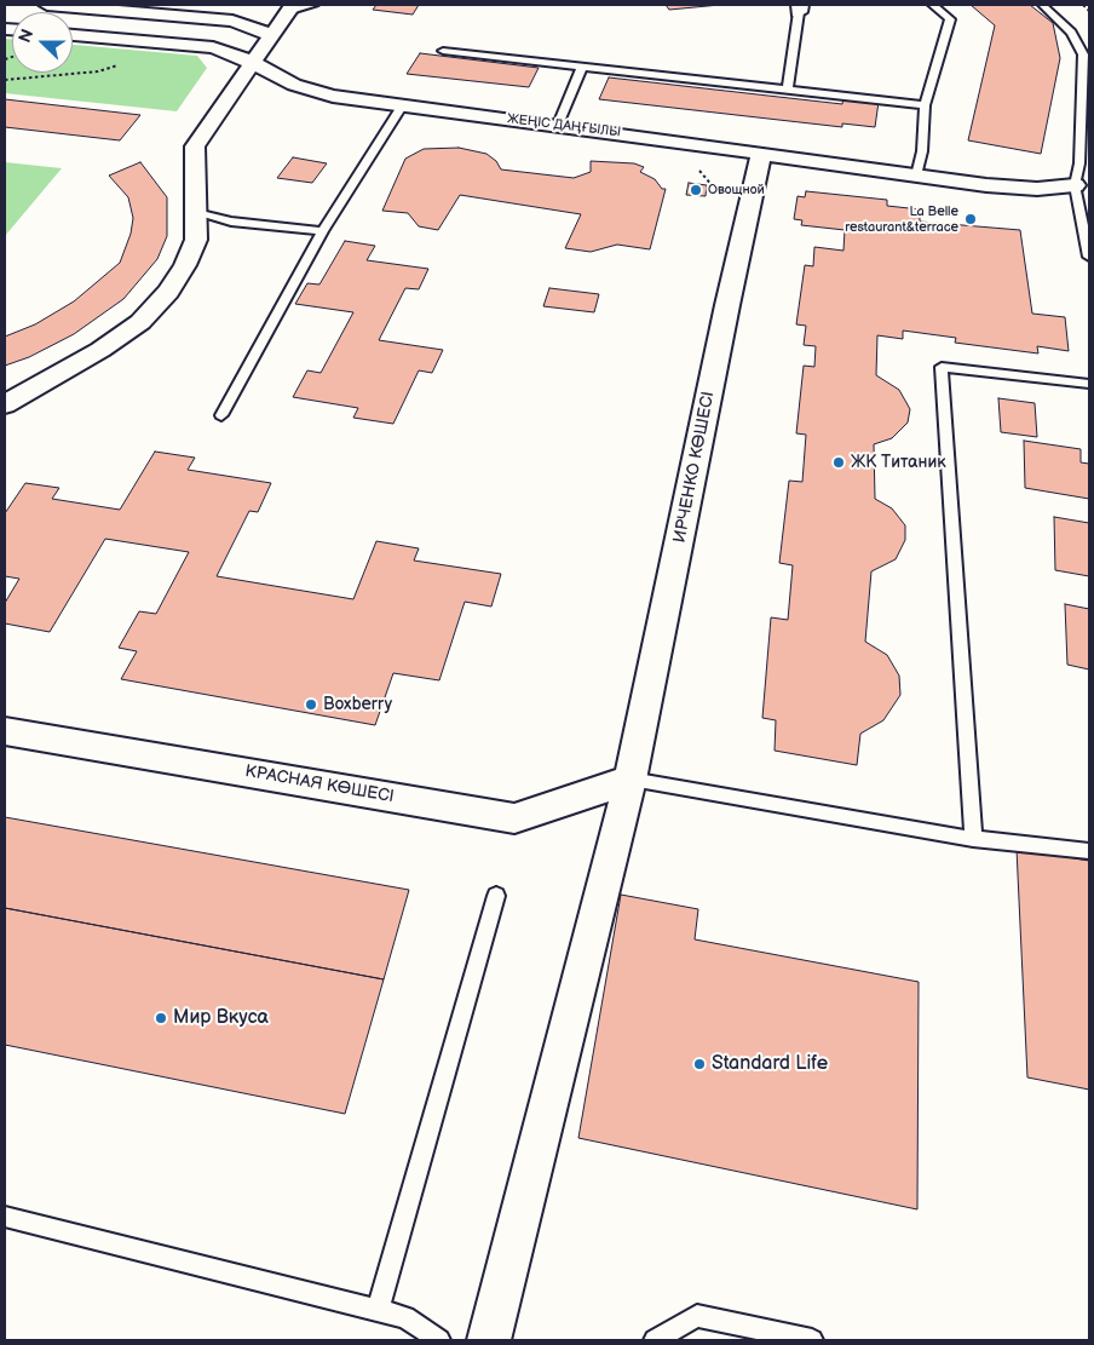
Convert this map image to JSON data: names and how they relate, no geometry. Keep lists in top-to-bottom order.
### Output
{
  "streets": {
    "street": ["ЖЕҢІС ДАҢҒЫЛЫ", "ИРЧЕНКО КӨШЕСІ", "КРАСНАЯ КӨШЕСІ"]
  },
  "crossings": [
    ["ЖЕҢІС ДАҢҒЫЛЫ", "ИРЧЕНКО КӨШЕСІ"],
    ["ИРЧЕНКО КӨШЕСІ", "КРАСНАЯ КӨШЕСІ"]
  ],
  "places": [
    "Овощной",
    "La Belle restaurant&terrace",
    "ЖК Титаник",
    "Boxberry",
    "Мир Вкуса",
    "Standard Life"
  ],
  "north": "left"
}
